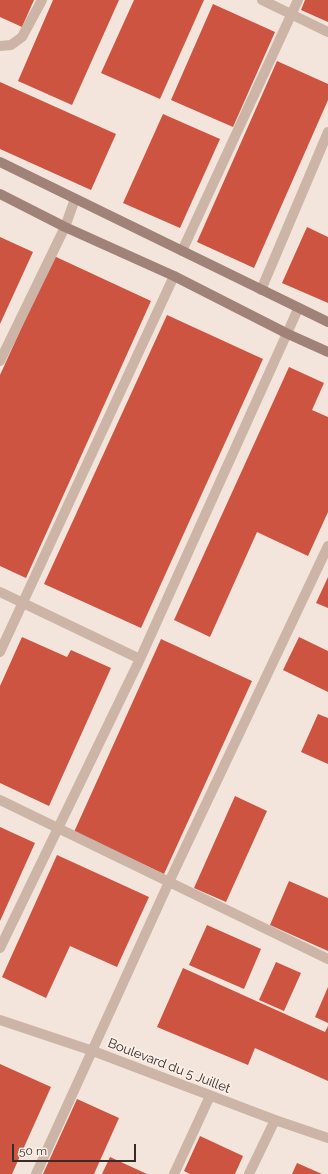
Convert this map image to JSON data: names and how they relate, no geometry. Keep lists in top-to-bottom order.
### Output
{
  "streets": {
    "street": ["Boulevard du 5 Juillet"]
  },
  "scale_bar": "50 m"
}
